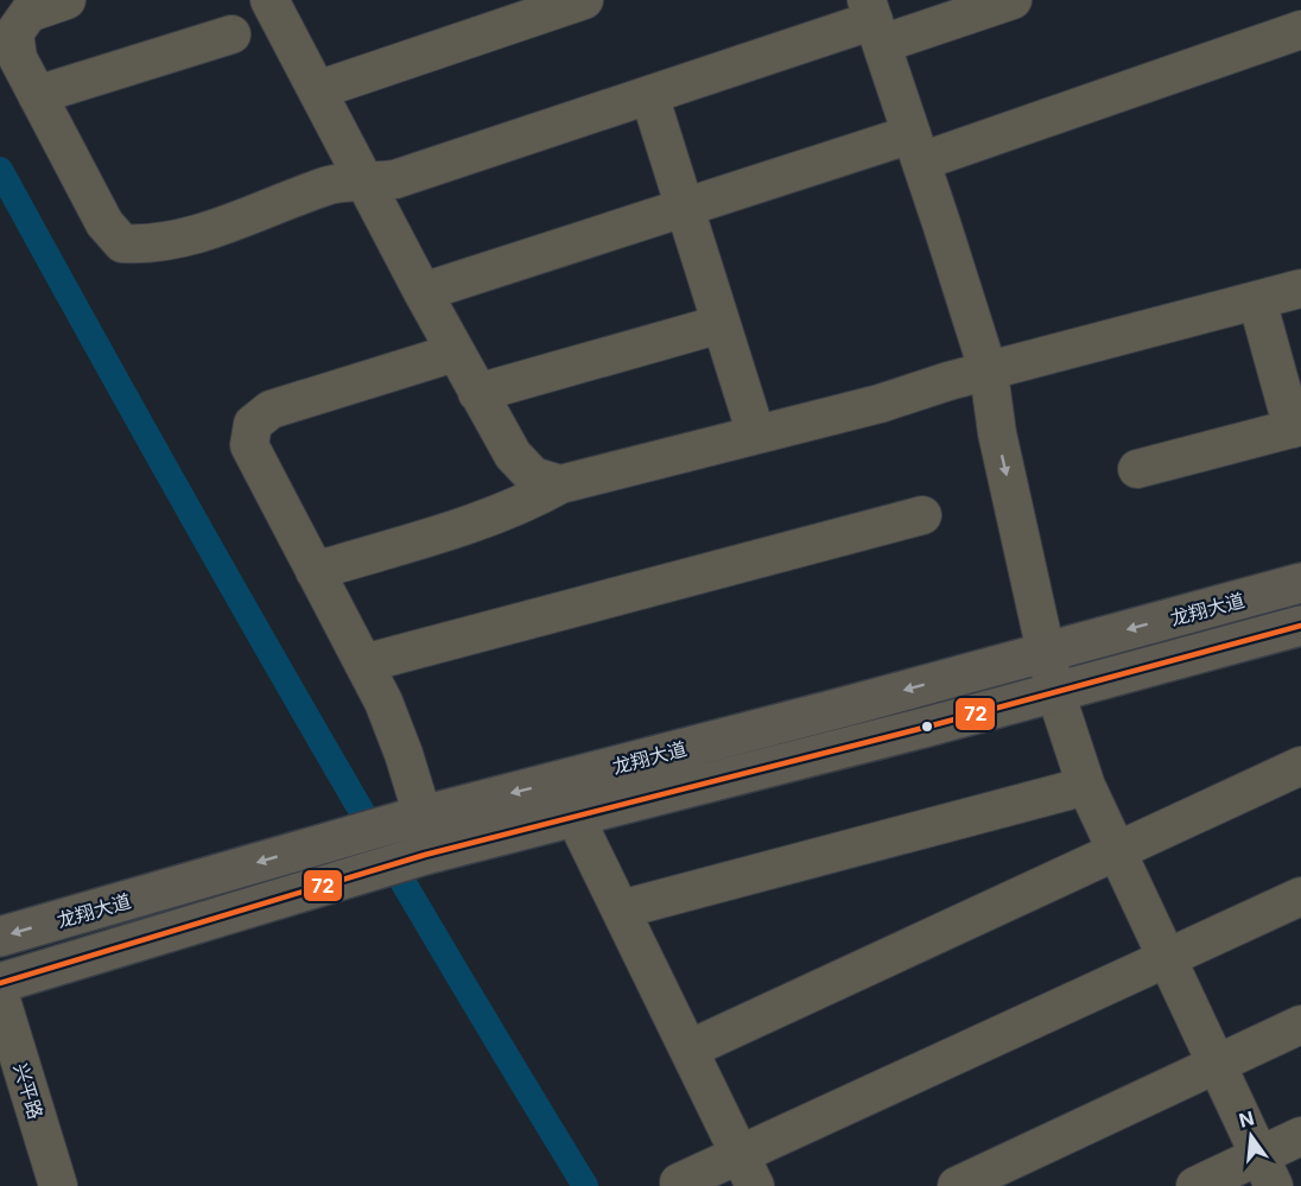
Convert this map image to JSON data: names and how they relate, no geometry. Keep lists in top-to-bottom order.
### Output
{
  "streets": {
    "main road": ["龙翔大道"],
    "street": ["兴平路"]
  },
  "lines": ["transit line 72"],
  "north": "top"
}
